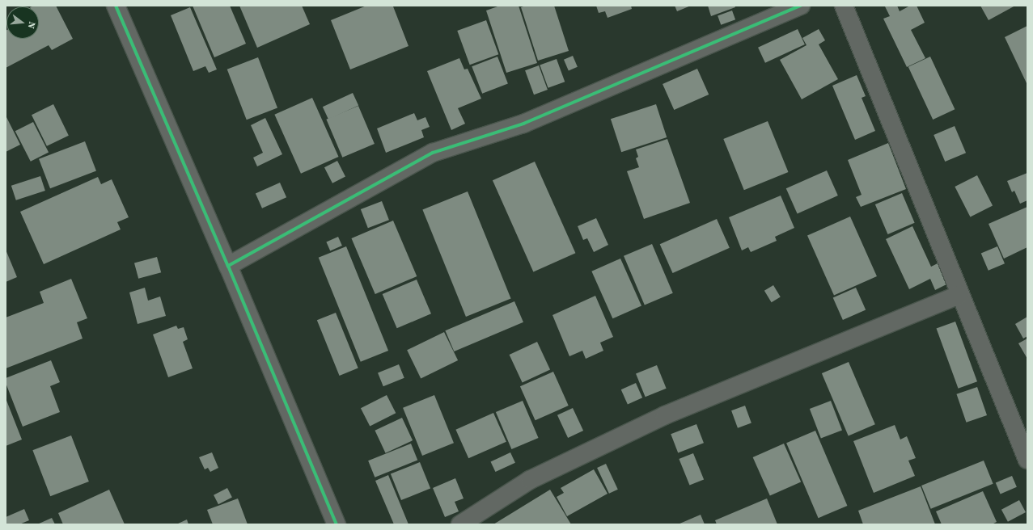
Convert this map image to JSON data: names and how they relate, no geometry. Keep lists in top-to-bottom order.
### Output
{
  "north": "right"
}
